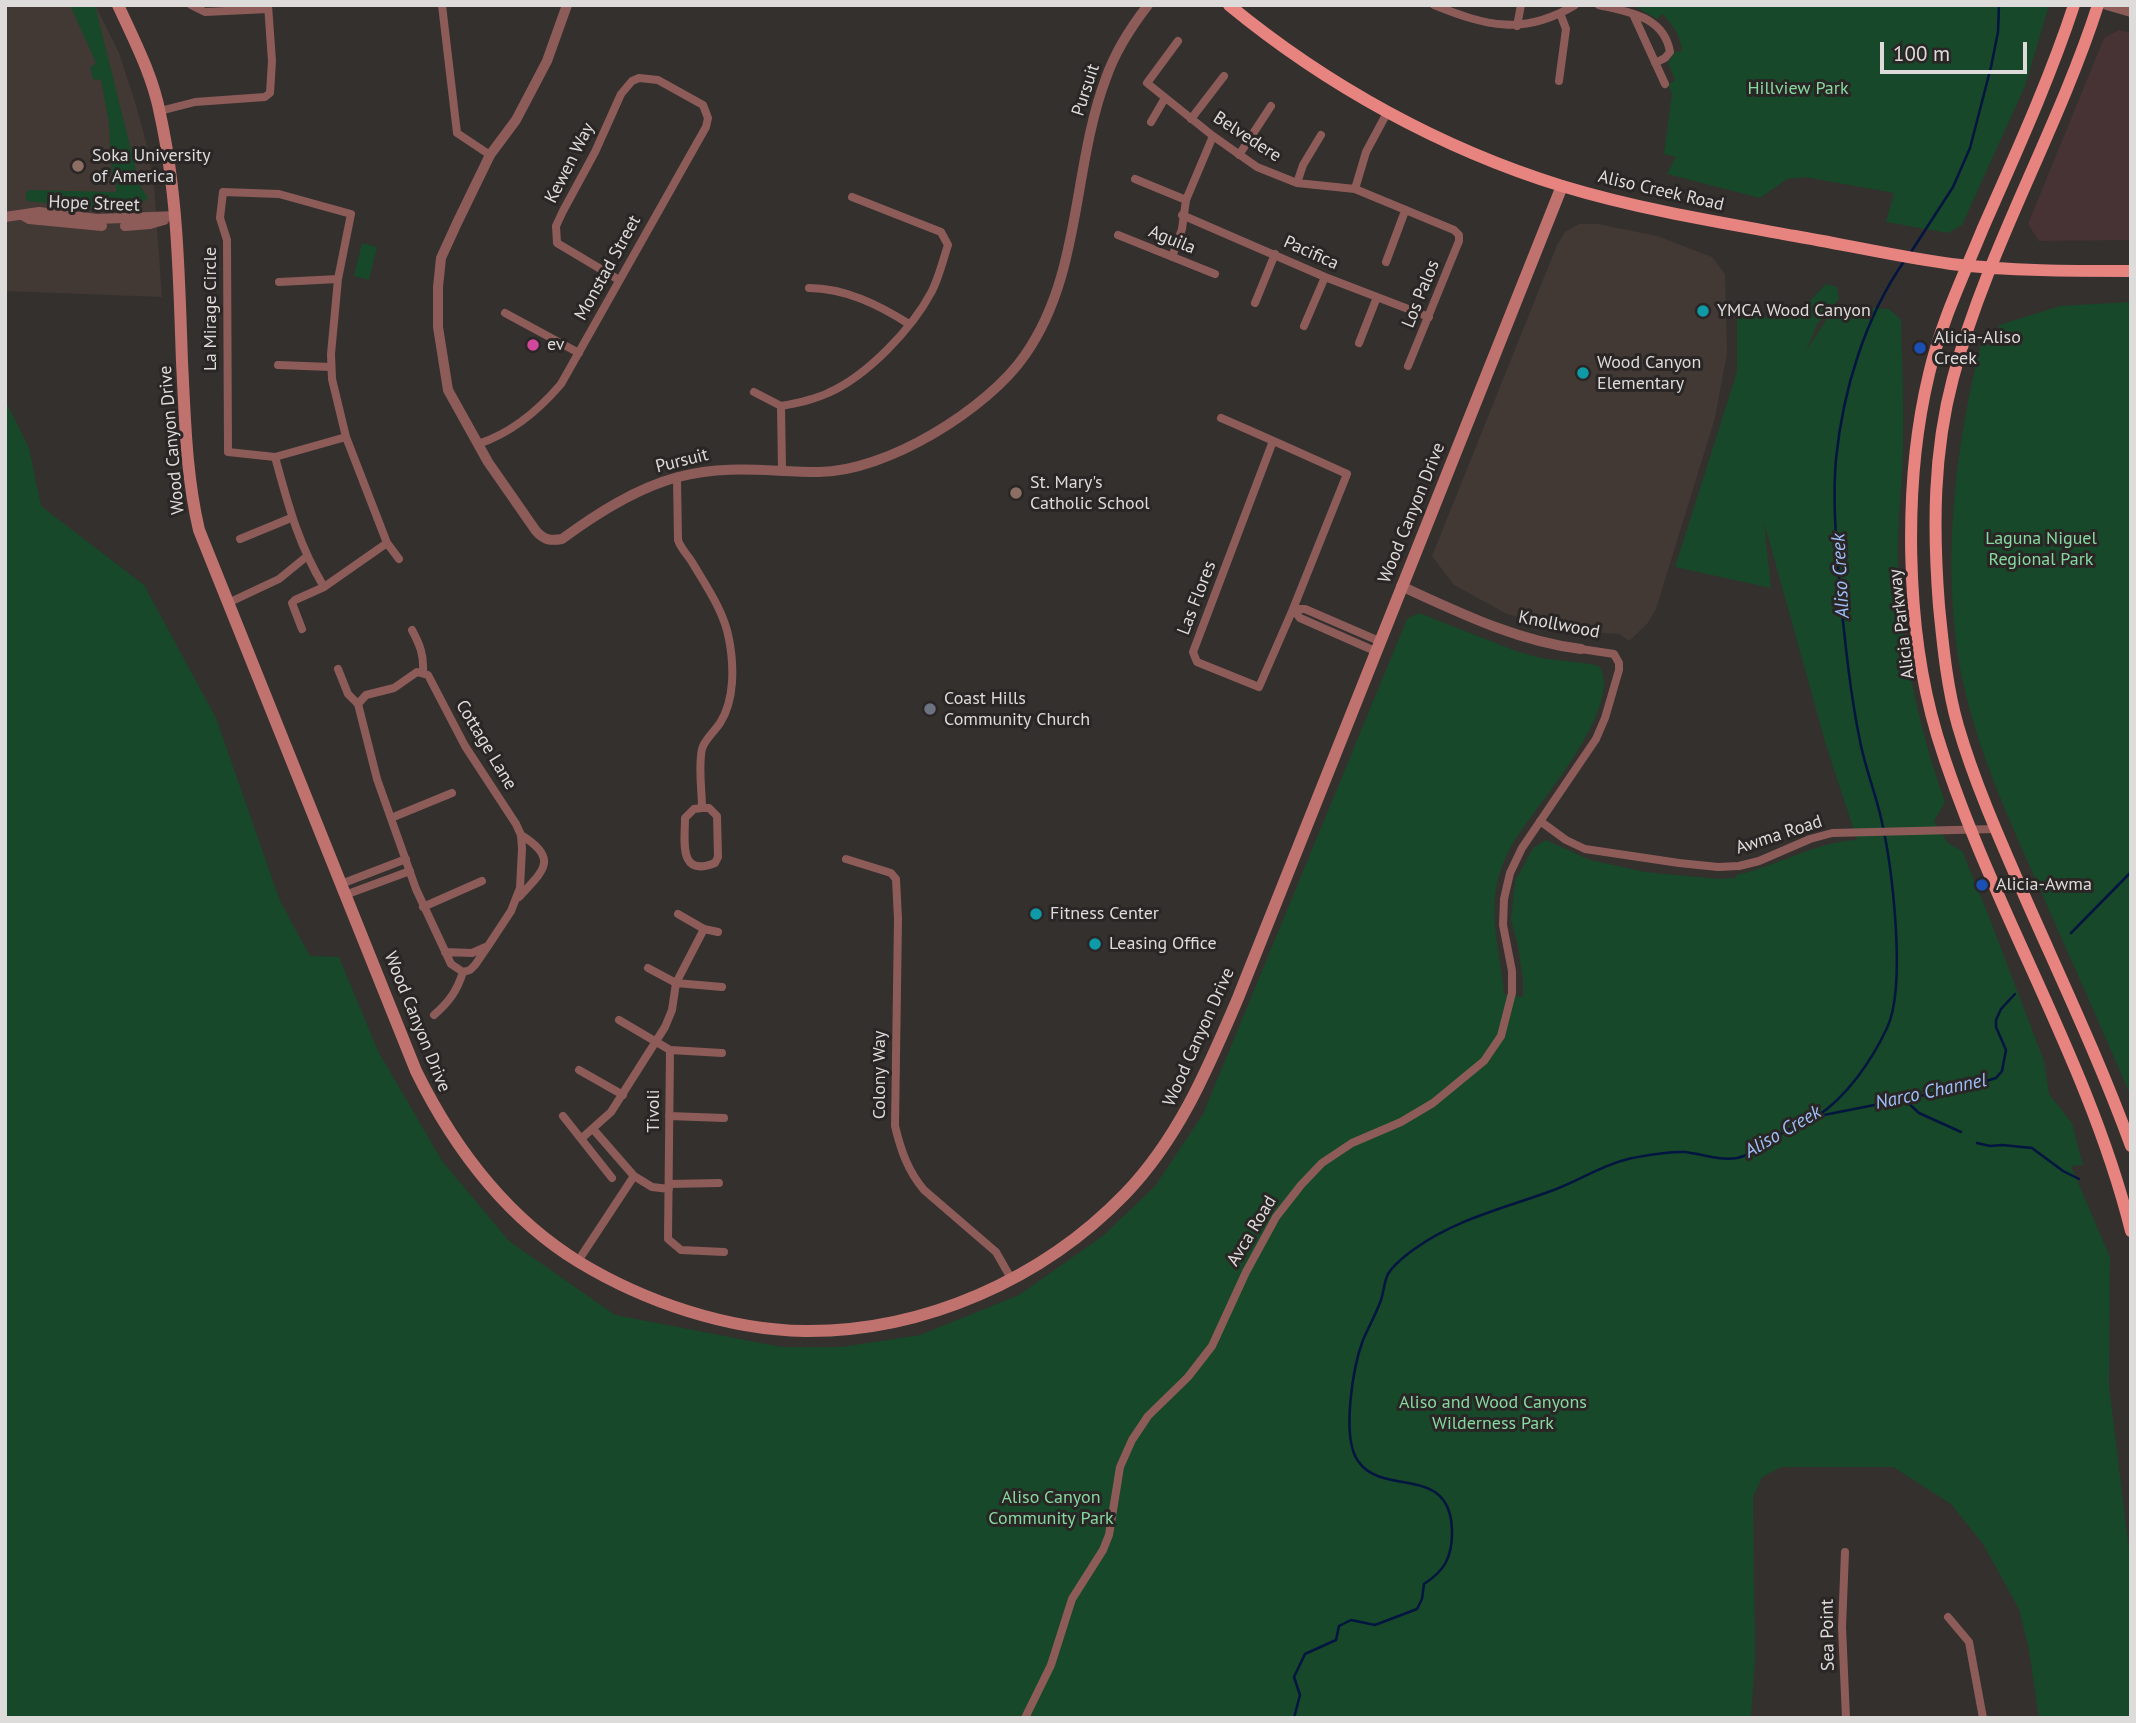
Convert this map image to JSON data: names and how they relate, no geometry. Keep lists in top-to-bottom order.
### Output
{
  "streets": {
    "main road": ["Aliso Creek Road", "Wood Canyon Drive", "Alicia Parkway"],
    "street": [
      "Pursuit",
      "Belvedere",
      "Kewen Way",
      "Hope Street",
      "Aguila",
      "Pacifica",
      "Monstad Street",
      "Los Palos",
      "La Mirage Circle",
      "Las Flores",
      "Knollwood",
      "Cottage Lane",
      "Awma Road",
      "Colony Way",
      "Tivoli",
      "Avca Road",
      "Sea Point"
    ]
  },
  "crossings": [
    ["Pursuit", "Monstad Street"],
    ["Belvedere", "Los Palos"],
    ["Kewen Way", "Monstad Street"],
    ["Aliso Creek Road", "Wood Canyon Drive"],
    ["Aliso Creek Road", "Alicia Parkway"],
    ["Hope Street", "Wood Canyon Drive"],
    ["Pacifica", "Los Palos"],
    ["Wood Canyon Drive", "Knollwood"],
    ["Wood Canyon Drive", "Colony Way"],
    ["Alicia Parkway", "Awma Road"],
    ["Knollwood", "Awma Road"],
    ["Knollwood", "Avca Road"],
    ["Awma Road", "Avca Road"]
  ],
  "water": ["Aliso Creek", "Narco Channel"],
  "parks": [
    "Hillview Park",
    "Laguna Niguel Regional Park",
    "Aliso and Wood Canyons Wilderness Park",
    "Aliso Canyon Community Park"
  ],
  "places": [
    "Soka University of America",
    "YMCA Wood Canyon",
    "ev",
    "Alicia-Aliso Creek",
    "Wood Canyon Elementary",
    "St. Mary's Catholic School",
    "Coast Hills Community Church",
    "Alicia-Awma",
    "Fitness Center",
    "Leasing Office"
  ],
  "scale_bar": "100 m"
}
